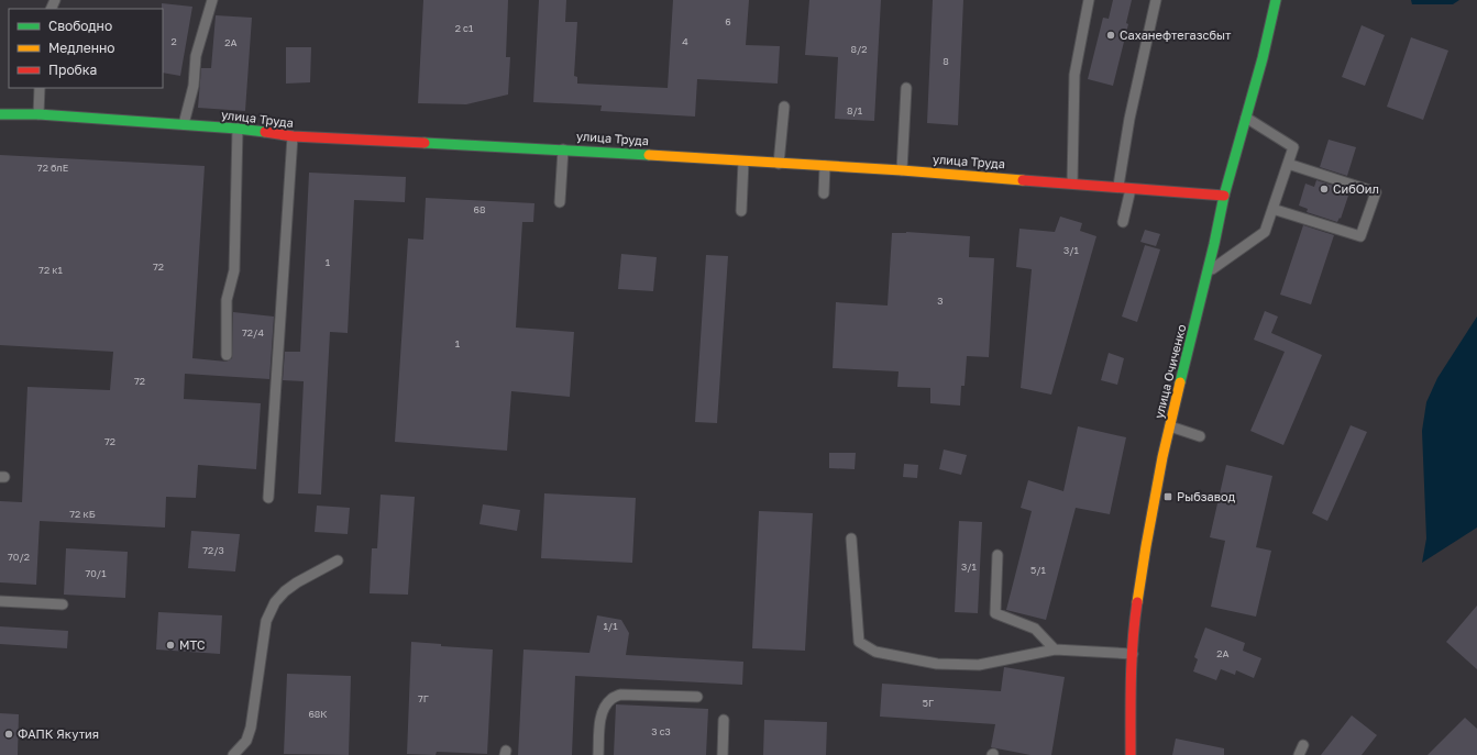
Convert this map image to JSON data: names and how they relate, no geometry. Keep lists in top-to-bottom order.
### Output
{
  "streets": {
    "street": ["улица Труда", "улица Очиченко"]
  },
  "crossings": [
    ["улица Труда", "улица Очиченко"]
  ],
  "places": {
    "other": [
      "Саханефтегазсбыт",
      "СибОил",
      "МТС",
      "ФАПК Якутия"
    ],
    "transit": ["Рыбзавод"]
  },
  "house_numbers": [
    "6",
    "2 с1",
    "2",
    "4",
    "2А",
    "8/2",
    "8",
    "8/1",
    "72 блЕ",
    "68",
    "3/1",
    "1",
    "72",
    "72 к1",
    "3",
    "72/4",
    "1",
    "72",
    "72",
    "72 кБ",
    "72/3",
    "70/2",
    "3/1",
    "5/1",
    "70/1",
    "1/1",
    "2А",
    "7Г",
    "5Г",
    "68К",
    "3 с3"
  ],
  "legend": ["Свободно", "Медленно", "Пробка"]
}
